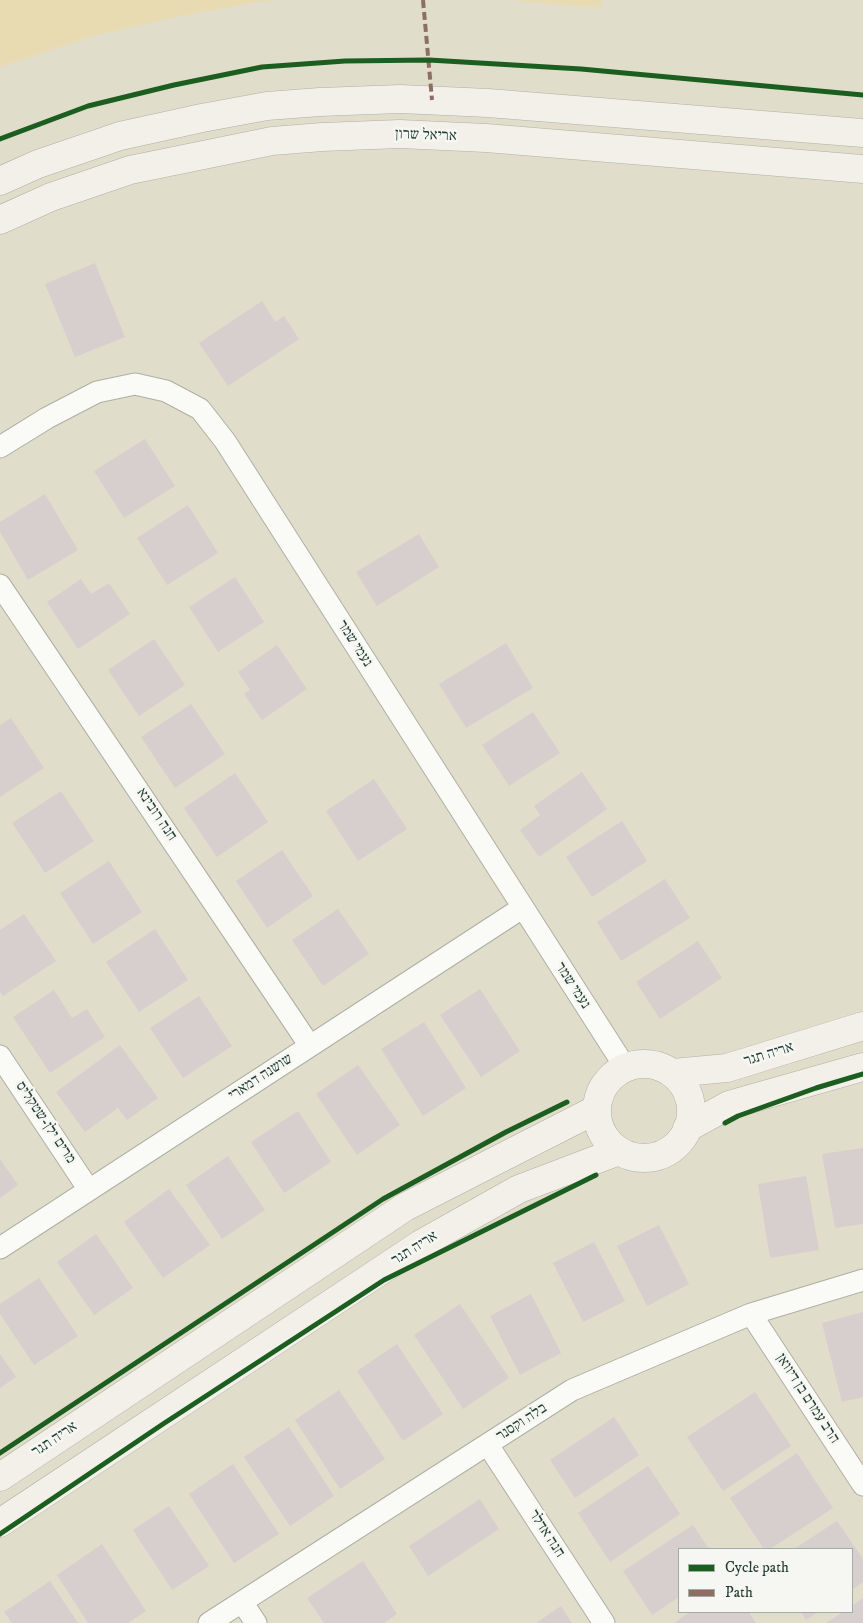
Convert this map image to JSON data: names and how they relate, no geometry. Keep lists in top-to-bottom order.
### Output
{
  "streets": {
    "street": [
      "אריאל שרון",
      "נעמי שמר",
      "חנה רובינא",
      "אריה תגר",
      "שושנה דמארי",
      "מרים ילן-שטקליס",
      "הרב עמרם בן דיוואן",
      "בלה וקסנר",
      "חנה אדלר"
    ]
  },
  "crossings": [
    ["נעמי שמר", "אריה תגר"],
    ["נעמי שמר", "שושנה דמארי"],
    ["חנה רובינא", "שושנה דמארי"],
    ["שושנה דמארי", "מרים ילן-שטקליס"],
    ["הרב עמרם בן דיוואן", "בלה וקסנר"],
    ["בלה וקסנר", "חנה אדלר"]
  ],
  "legend": ["Cycle path", "Path"]
}
